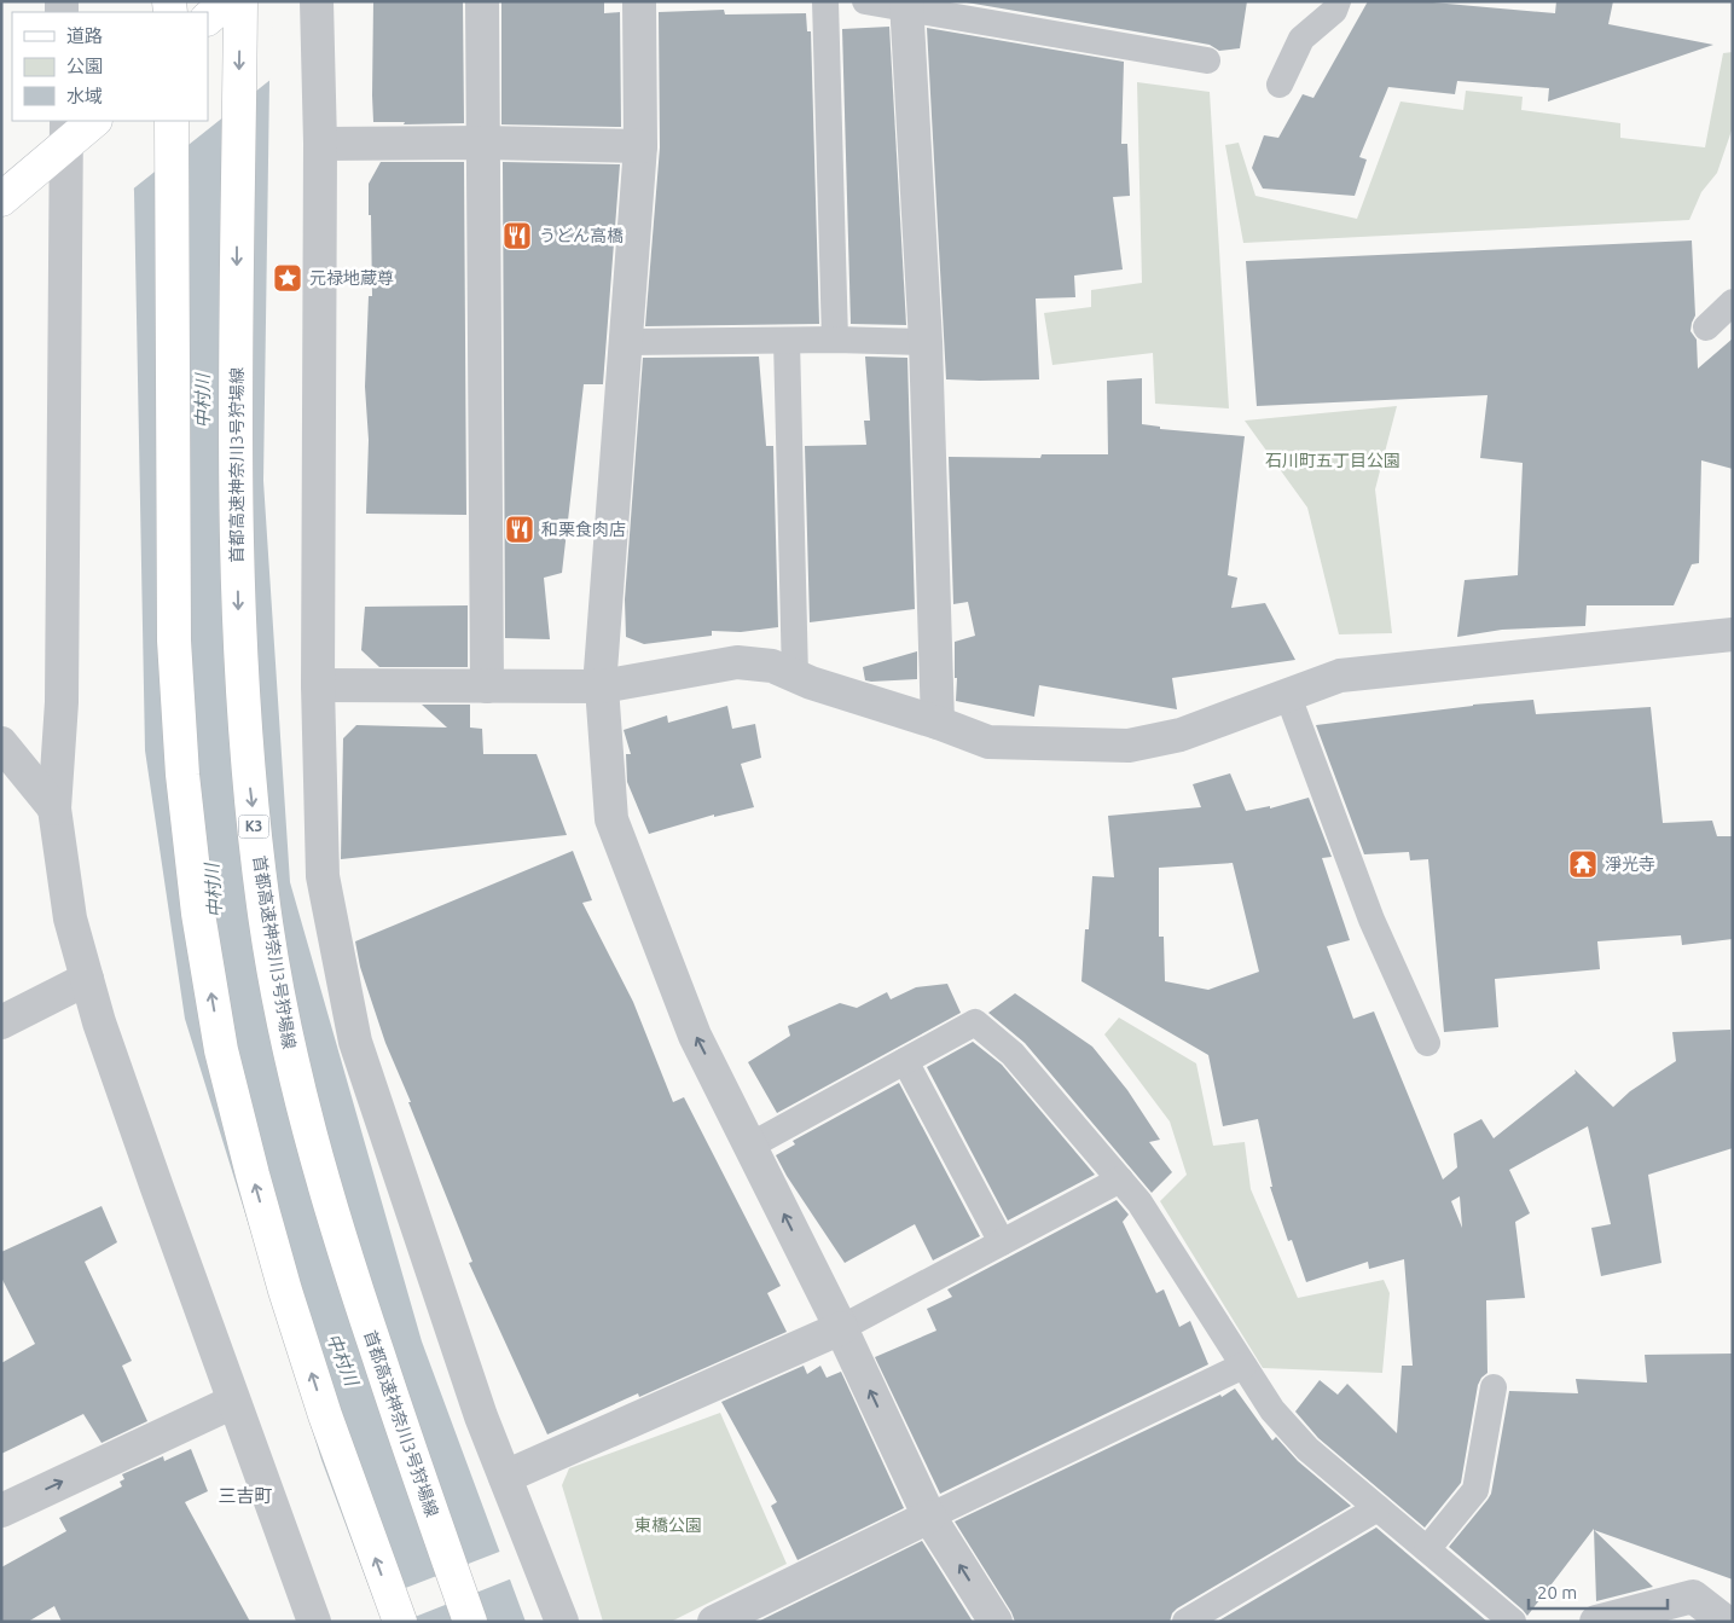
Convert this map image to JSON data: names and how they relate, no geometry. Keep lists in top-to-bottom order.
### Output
{
  "streets": {
    "main road": ["首都高速神奈川3号狩場線", "K3"]
  },
  "districts": ["三吉町"],
  "water": ["中村川"],
  "parks": ["石川町五丁目公園", "東橋公園"],
  "places": {
    "restaurant": ["うどん高橋", "和栗食肉店"],
    "place": ["元禄地蔵尊"],
    "temple": ["淨光寺"]
  },
  "legend": ["道路", "公園", "水域"],
  "scale_bar": "20 m"
}
